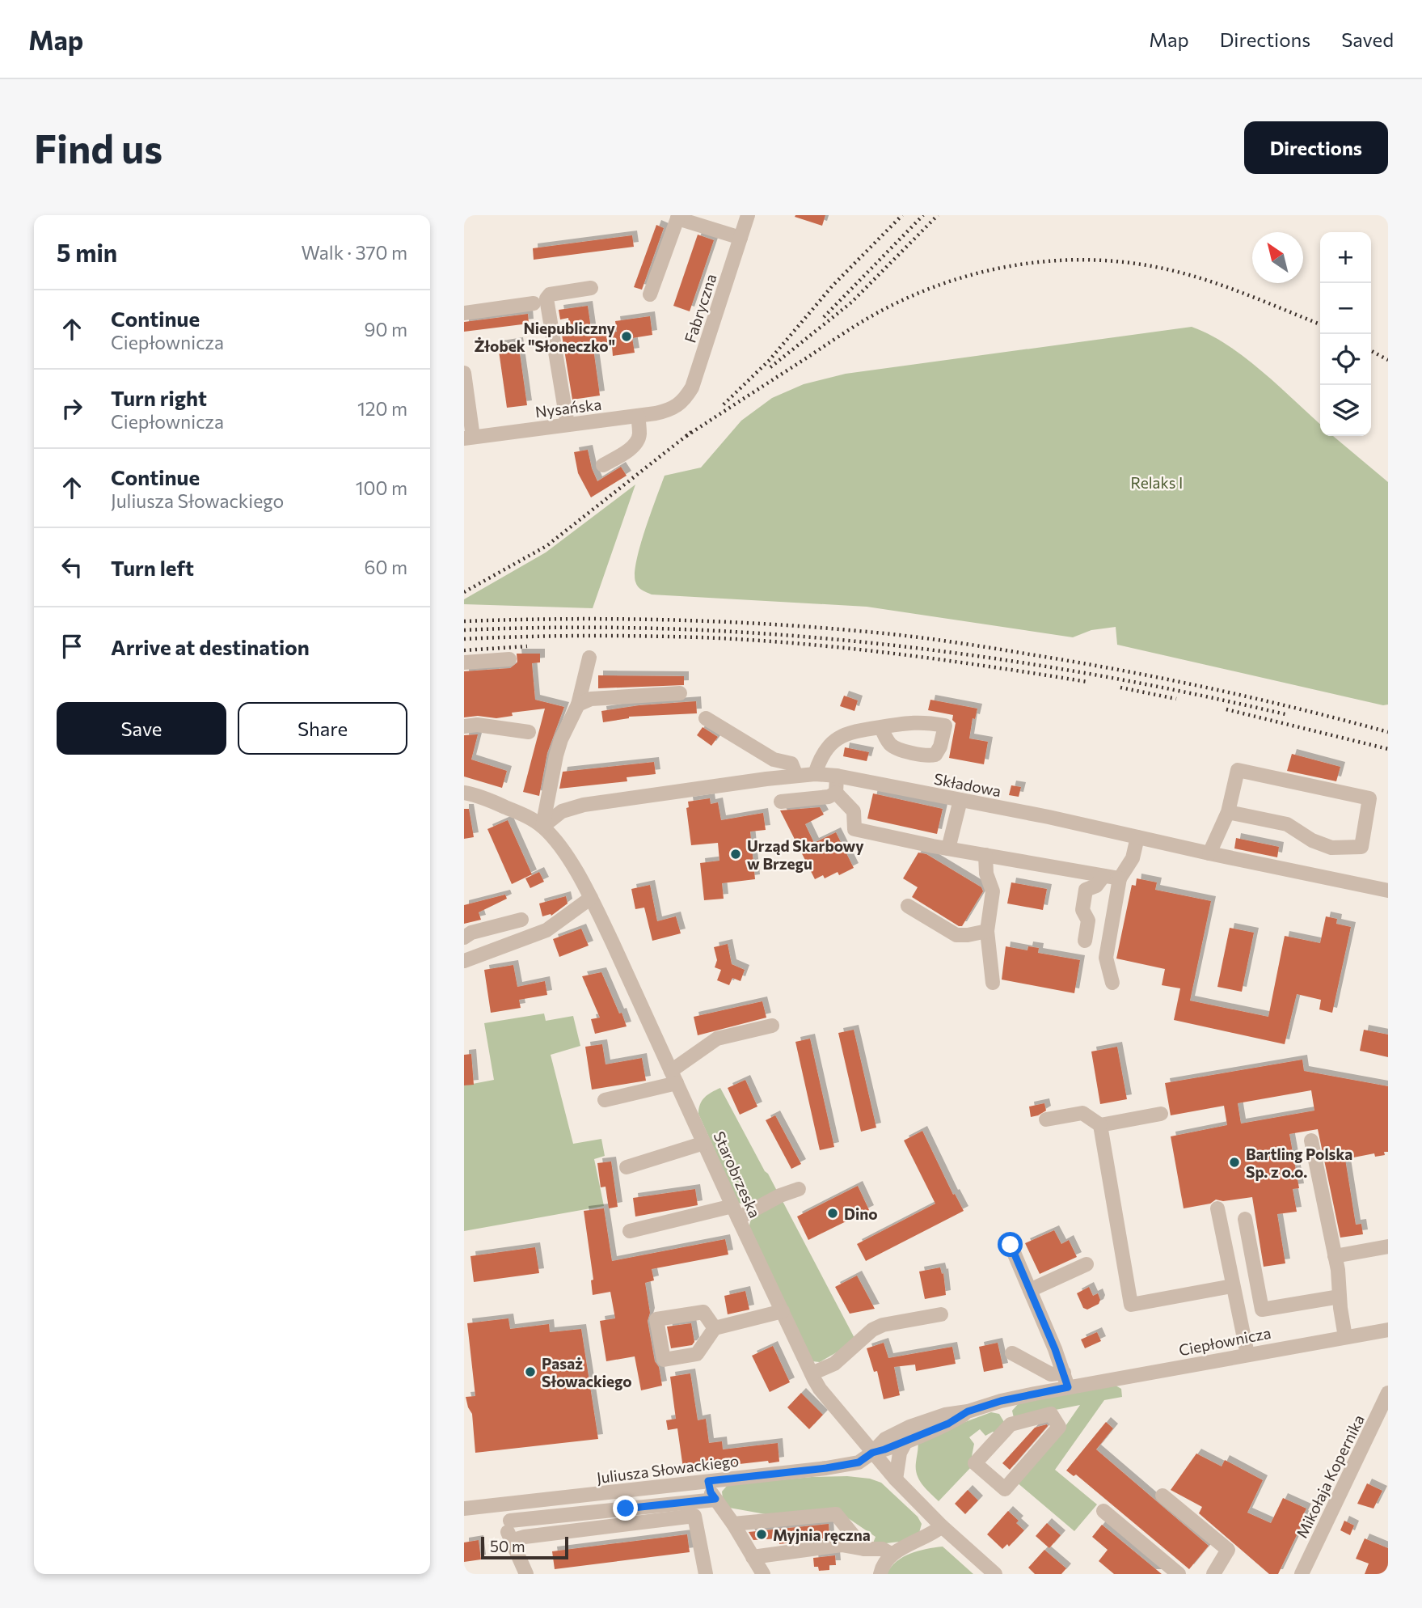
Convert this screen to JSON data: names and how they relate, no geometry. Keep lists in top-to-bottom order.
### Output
{
  "streets": {
    "street": [
      "Fabryczna",
      "Nysańska",
      "Składowa",
      "Starobrzeska",
      "Ciepłownicza",
      "Juliusza Słowackiego",
      "Mikołaja Kopernika"
    ]
  },
  "crossings": [
    ["Fabryczna", "Nysańska"],
    ["Składowa", "Starobrzeska"],
    ["Starobrzeska", "Ciepłownicza"],
    ["Starobrzeska", "Juliusza Słowackiego"],
    ["Ciepłownicza", "Juliusza Słowackiego"]
  ],
  "parks": ["Relaks I"],
  "places": [
    "Niepubliczny Żłobek \"Słoneczko\"",
    "Urząd Skarbowy w Brzegu",
    "Bartling Polska Sp. z o.o.",
    "Dino",
    "Pasaż Słowackiego",
    "Myjnia ręczna"
  ],
  "scale_bar": "50 m",
  "north": "top left",
  "page": {
    "header": "Map",
    "nav": ["Map", "Directions", "Saved"],
    "buttons": [
      "Directions",
      ["Save", "Share"]
    ],
    "title": "Find us",
    "heading": ["5 min", "Walk · 370 m"],
    "map_buttons": ["+", "−"],
    "list": [
      ["Continue", "Ciepłownicza", "90 m"],
      ["Turn right", "Ciepłownicza", "120 m"],
      ["Continue", "Juliusza Słowackiego", "100 m"],
      ["Turn left", "60 m"],
      "Arrive at destination"
    ],
    "scale": "50 m"
  }
}
